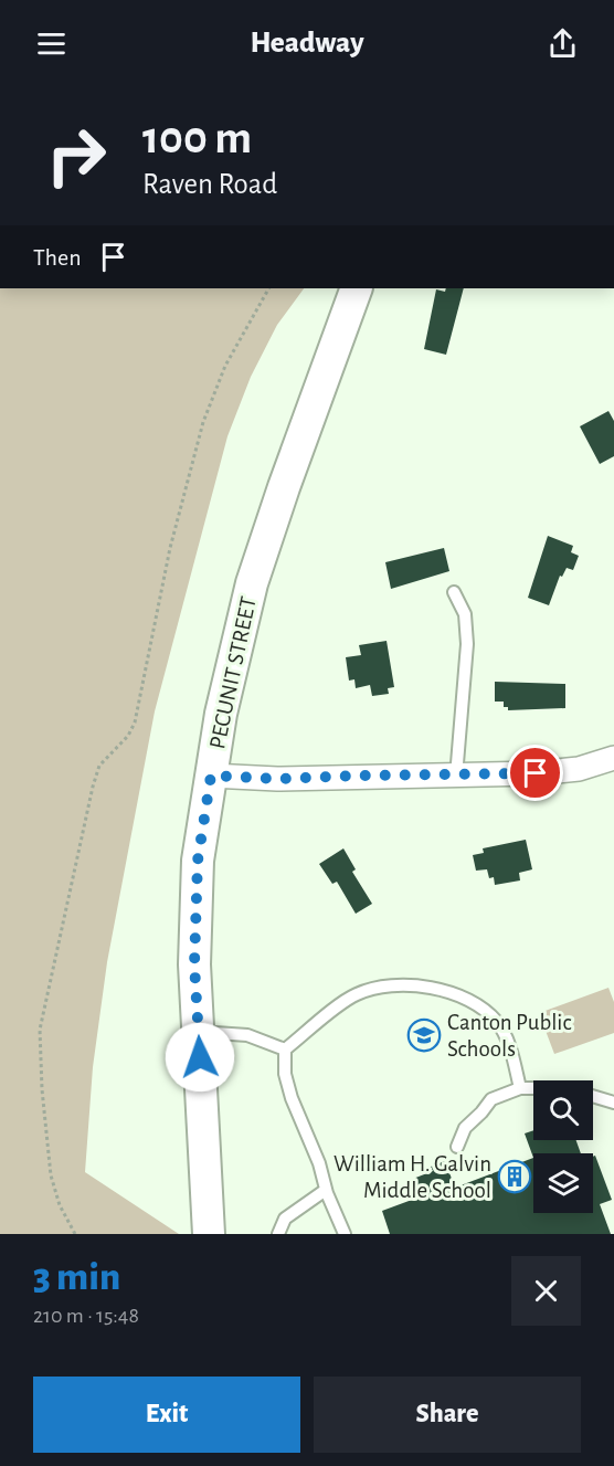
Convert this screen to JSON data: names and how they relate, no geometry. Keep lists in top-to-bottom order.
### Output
{
  "streets": {
    "street": ["PECUNIT STREET"]
  },
  "places": {
    "school or university": ["Canton Public Schools"],
    "building": ["William H. Galvin Middle School"]
  },
  "page": {
    "header": "Headway",
    "turn": ["100 m", "Raven Road"],
    "then": "Then",
    "heading": ["3 min", "210 m · 15:48"],
    "buttons": ["Exit", "Share"]
  }
}
